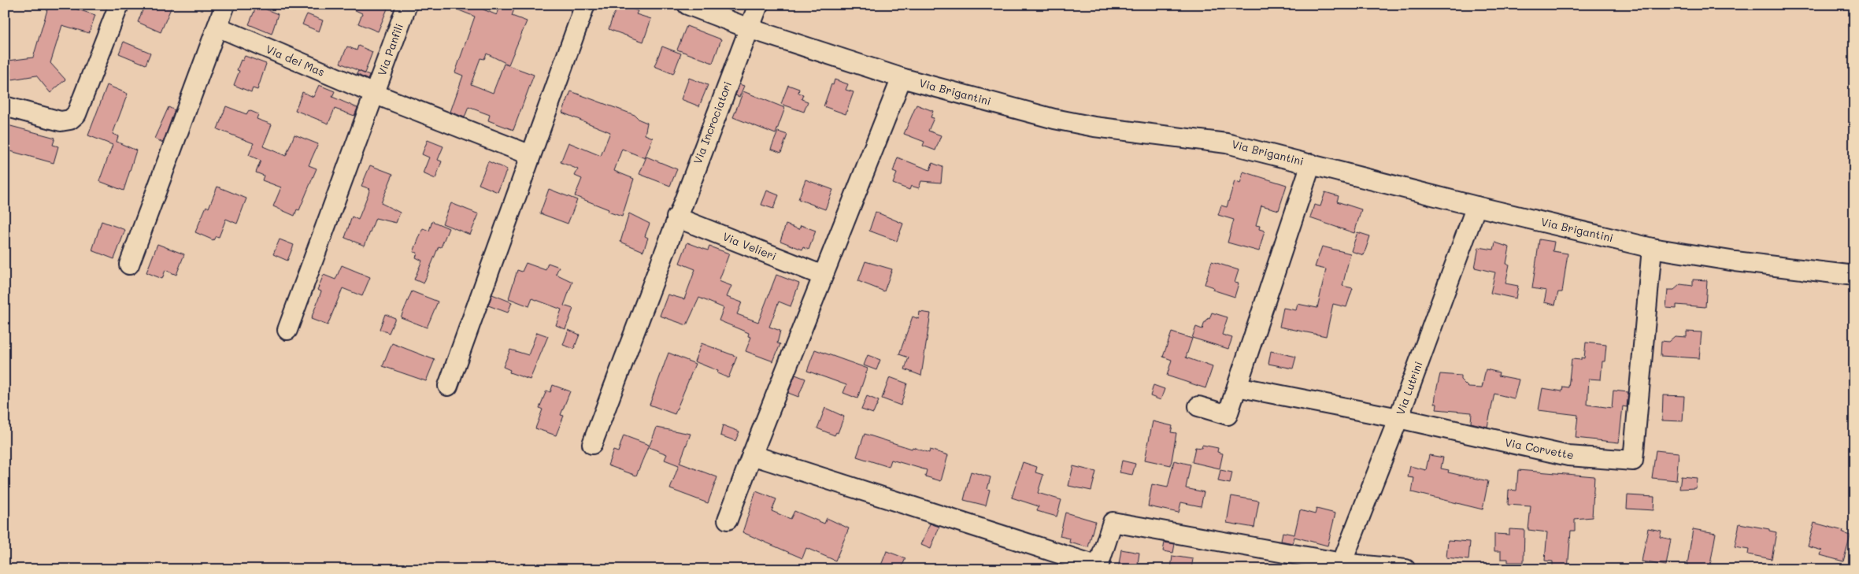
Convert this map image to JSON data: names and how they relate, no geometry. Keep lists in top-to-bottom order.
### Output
{
  "streets": {
    "street": [
      "Via Panfili",
      "Via dei Mas",
      "Via Brigantini",
      "Via Incrociatori",
      "Via Velieri",
      "Via Lutrini",
      "Via Corvette"
    ]
  },
  "crossings": [
    ["Via Panfili", "Via dei Mas"],
    ["Via Brigantini", "Via Incrociatori"],
    ["Via Brigantini", "Via Lutrini"],
    ["Via Brigantini", "Via Corvette"],
    ["Via Incrociatori", "Via Velieri"],
    ["Via Lutrini", "Via Corvette"]
  ]
}
